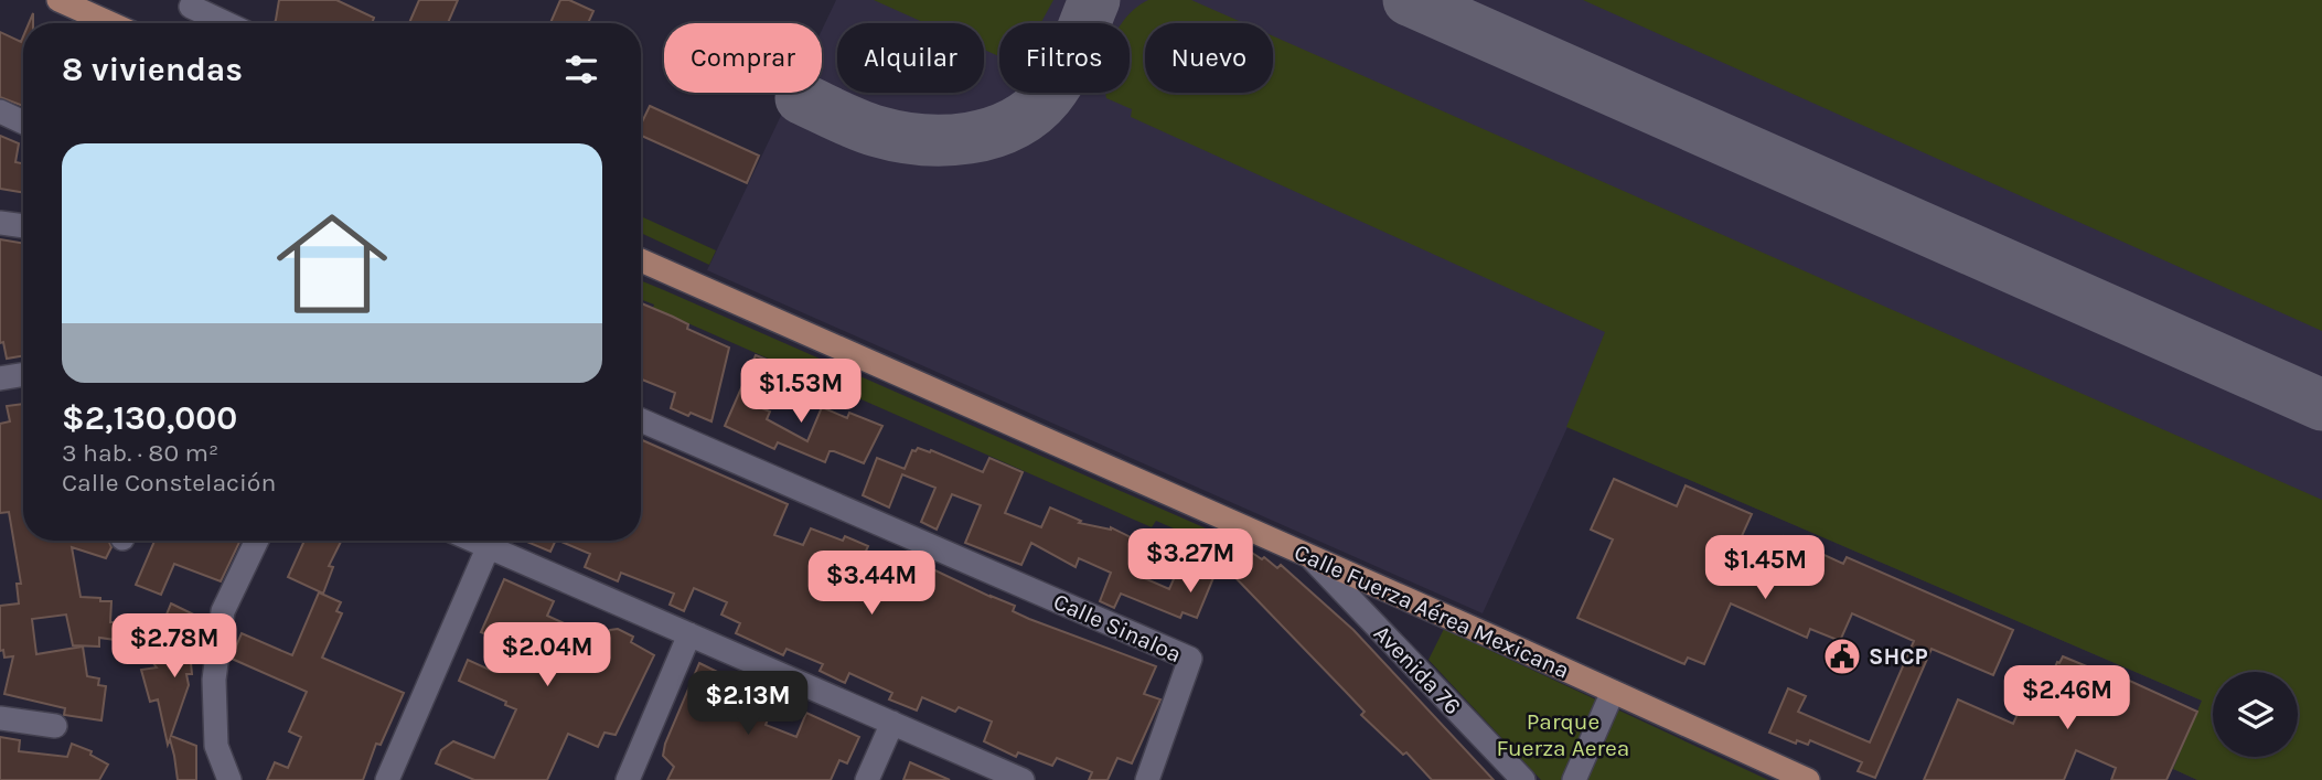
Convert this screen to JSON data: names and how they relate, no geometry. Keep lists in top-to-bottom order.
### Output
{
  "streets": {
    "main road": ["Calle Fuerza Aérea Mexicana"],
    "street": ["Calle Sinaloa", "Avenida 76"]
  },
  "crossings": [
    ["Calle Fuerza Aérea Mexicana", "Avenida 76"]
  ],
  "parks": ["Parque Fuerza Aerea"],
  "places": {
    "public building": ["SHCP"]
  },
  "page": {
    "chip": [
      "Comprar",
      "Alquilar",
      "Filtros",
      "Nuevo"
    ],
    "heading": "8 viviendas",
    "list": [
      {
        "name": "$2,130,000",
        "note": "3 hab. · 80 m² · Calle Constelación"
      }
    ],
    "price": [
      "$1.53M",
      "$3.27M",
      "$1.45M",
      "$3.44M",
      "$2.78M",
      "$2.04M",
      "$2.46M",
      "$2.13M"
    ]
  }
}
